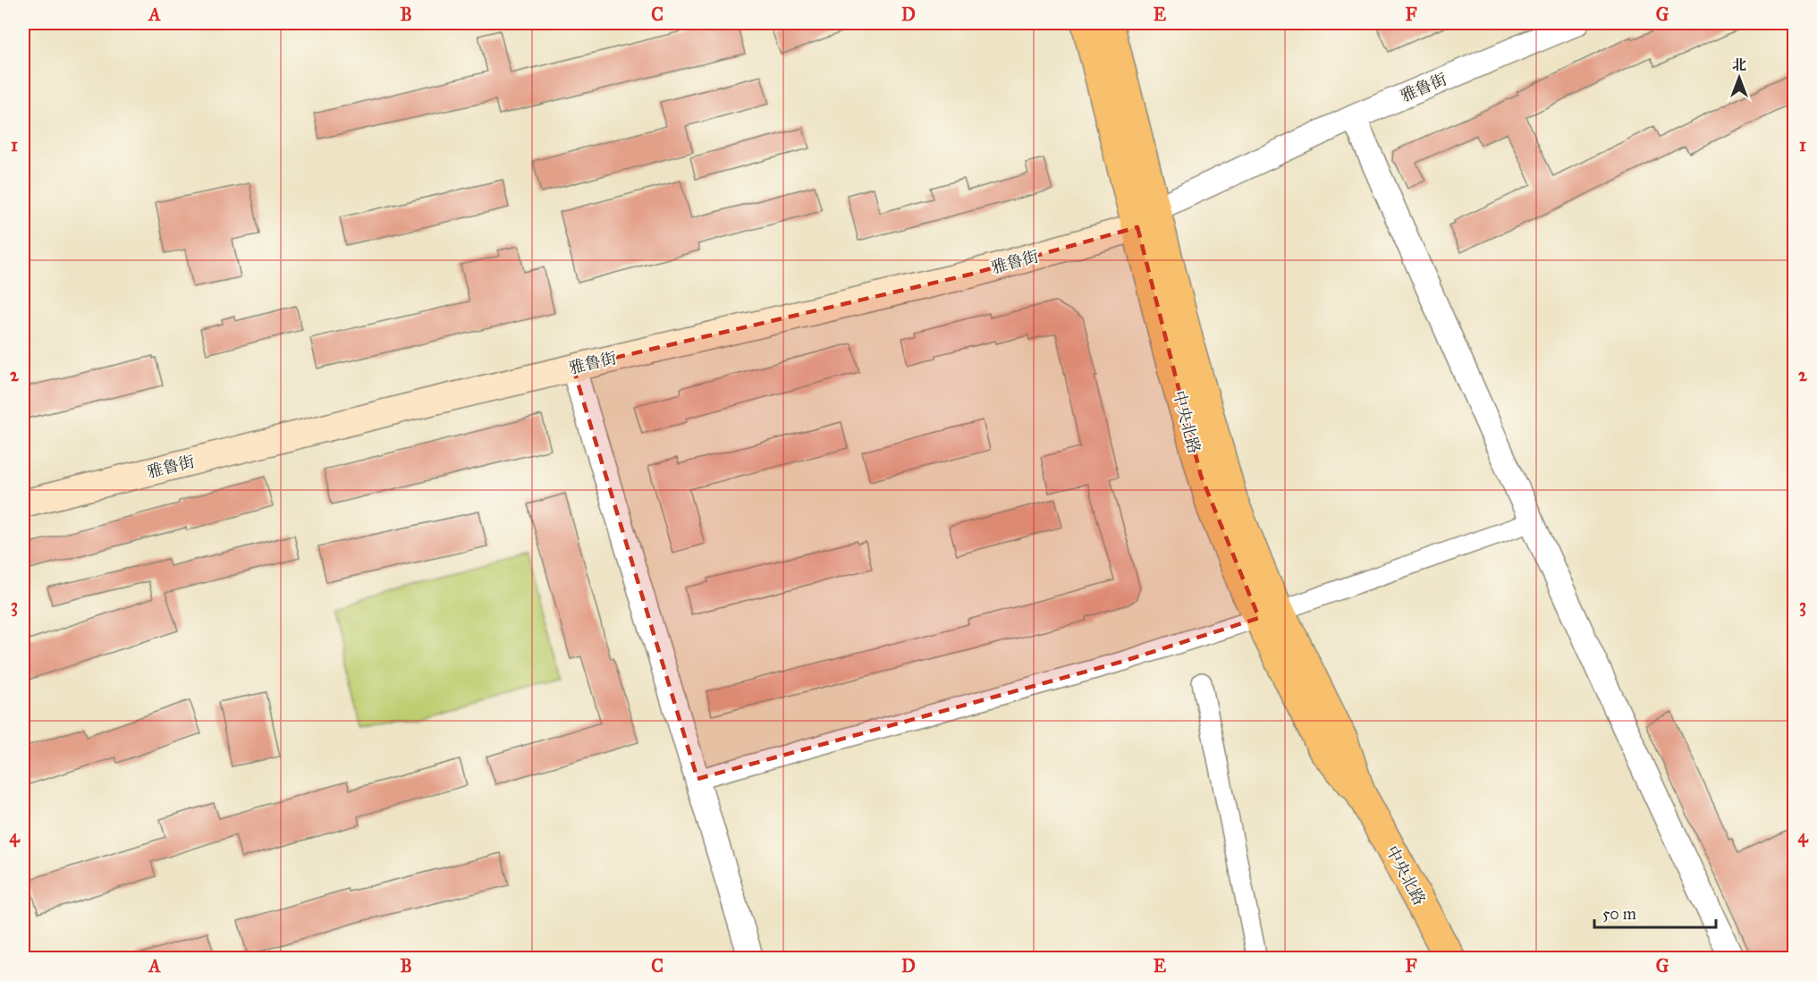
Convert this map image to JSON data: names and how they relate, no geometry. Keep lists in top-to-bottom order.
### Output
{
  "streets": {
    "main road": ["雅鲁街", "中央北路"]
  },
  "crossings": [
    ["雅鲁街", "中央北路"]
  ],
  "scale_bar": "50 m",
  "north": "top",
  "grid": {
    "columns": [
      "A",
      "B",
      "C",
      "D",
      "E",
      "F",
      "G"
    ],
    "rows": [
      "1",
      "2",
      "3",
      "4"
    ]
  }
}
